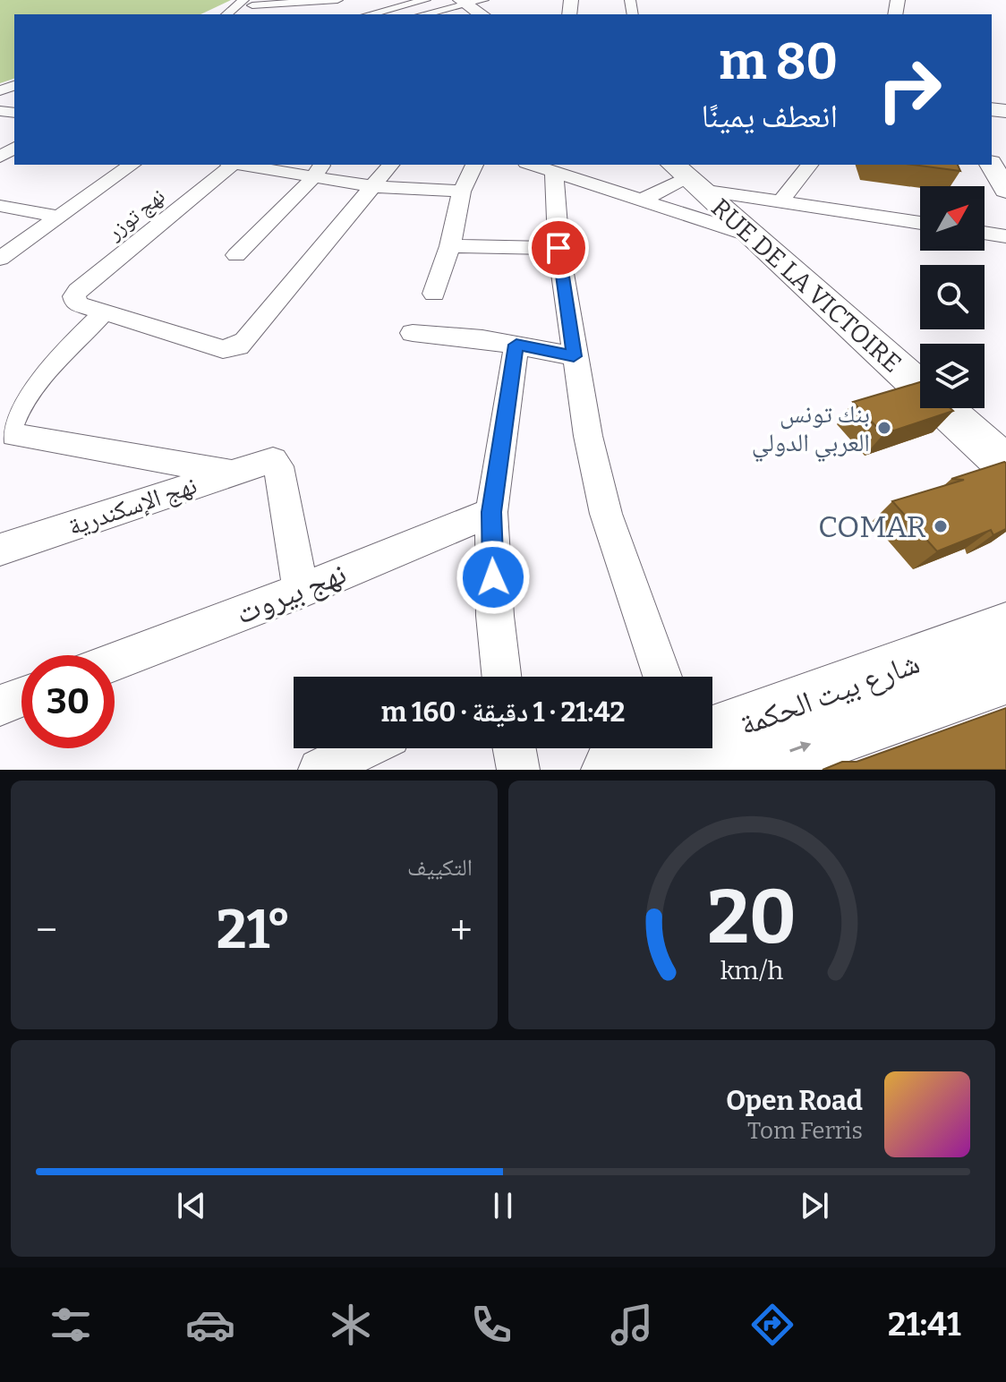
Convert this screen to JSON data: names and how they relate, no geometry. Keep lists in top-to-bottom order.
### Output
{
  "streets": {
    "main road": ["RUE DE LA VICTOIRE", "شارع بيت الحكمة"],
    "street": ["نهج توزر", "نهج الإسكندرية", "نهج بيروت"]
  },
  "crossings": [
    ["نهج الإسكندرية", "نهج بيروت"]
  ],
  "places": ["بنك تونس العربي الدولي", "COMAR"],
  "north": "top right",
  "page": {
    "turn": ["80 m", "انعطف يمينًا"],
    "limit": "30",
    "trip": "21:42 · 1 دقيقة · 160 m",
    "tile": "التكييف",
    "heat": ["−", "21°", "+"],
    "song": ["Open Road", "Tom Ferris"],
    "tabs": "21:41",
    "gauge": ["20", "km/h"]
  }
}
